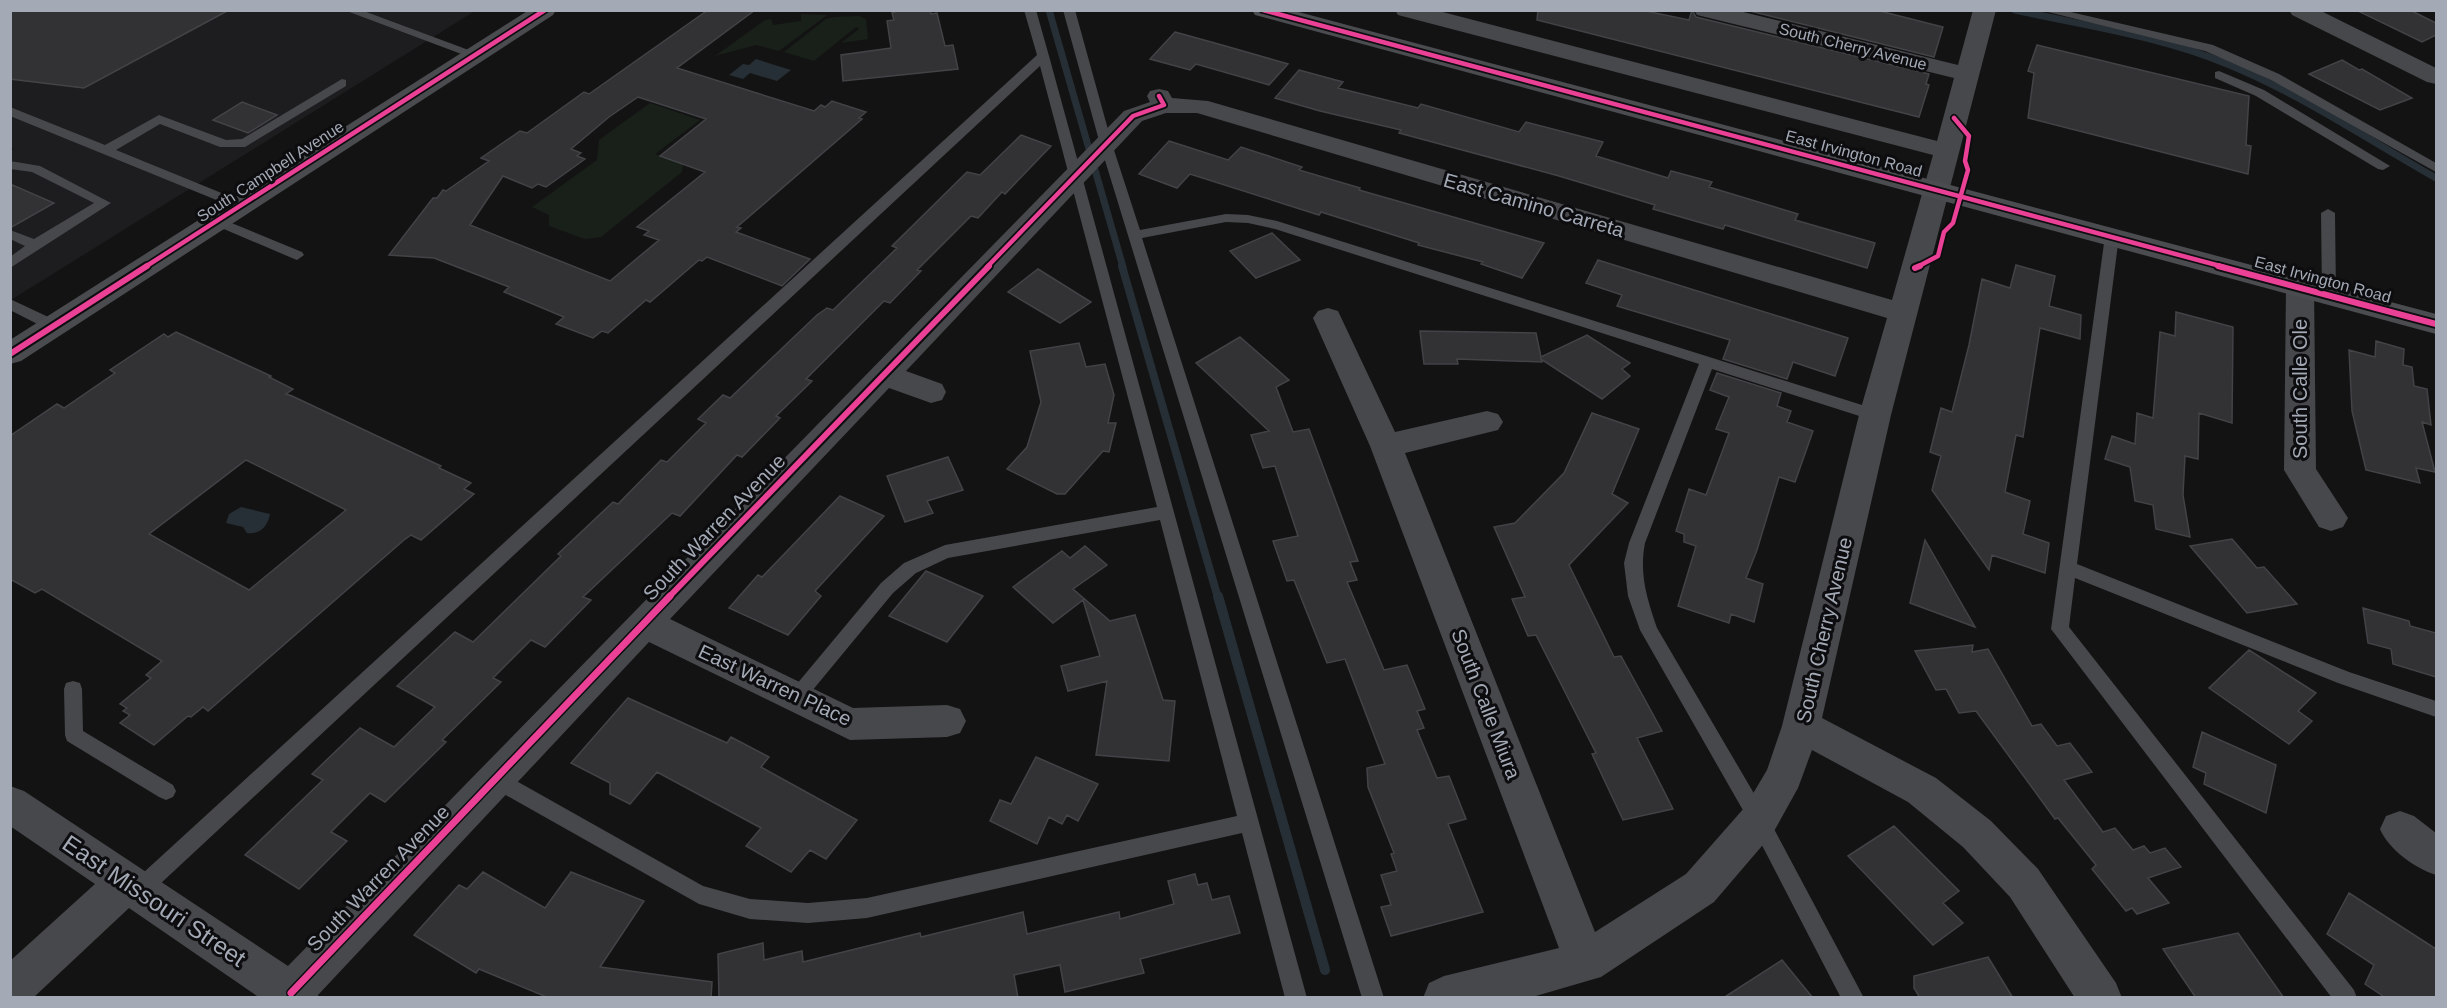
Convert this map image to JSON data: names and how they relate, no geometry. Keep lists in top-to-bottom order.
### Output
{
  "streets": {
    "main road": ["East Irvington Road", "South Campbell Avenue"],
    "street": [
      "South Cherry Avenue",
      "East Camino Carreta",
      "South Calle Ole",
      "South Warren Avenue",
      "East Warren Place",
      "South Calle Miura",
      "East Missouri Street"
    ]
  },
  "crossings": [
    ["South Cherry Avenue", "East Irvington Road"],
    ["South Cherry Avenue", "East Camino Carreta"],
    ["South Cherry Avenue", "South Calle Miura"],
    ["East Irvington Road", "South Calle Ole"],
    ["East Camino Carreta", "South Warren Avenue"],
    ["South Warren Avenue", "East Warren Place"],
    ["South Warren Avenue", "East Missouri Street"]
  ]
}
